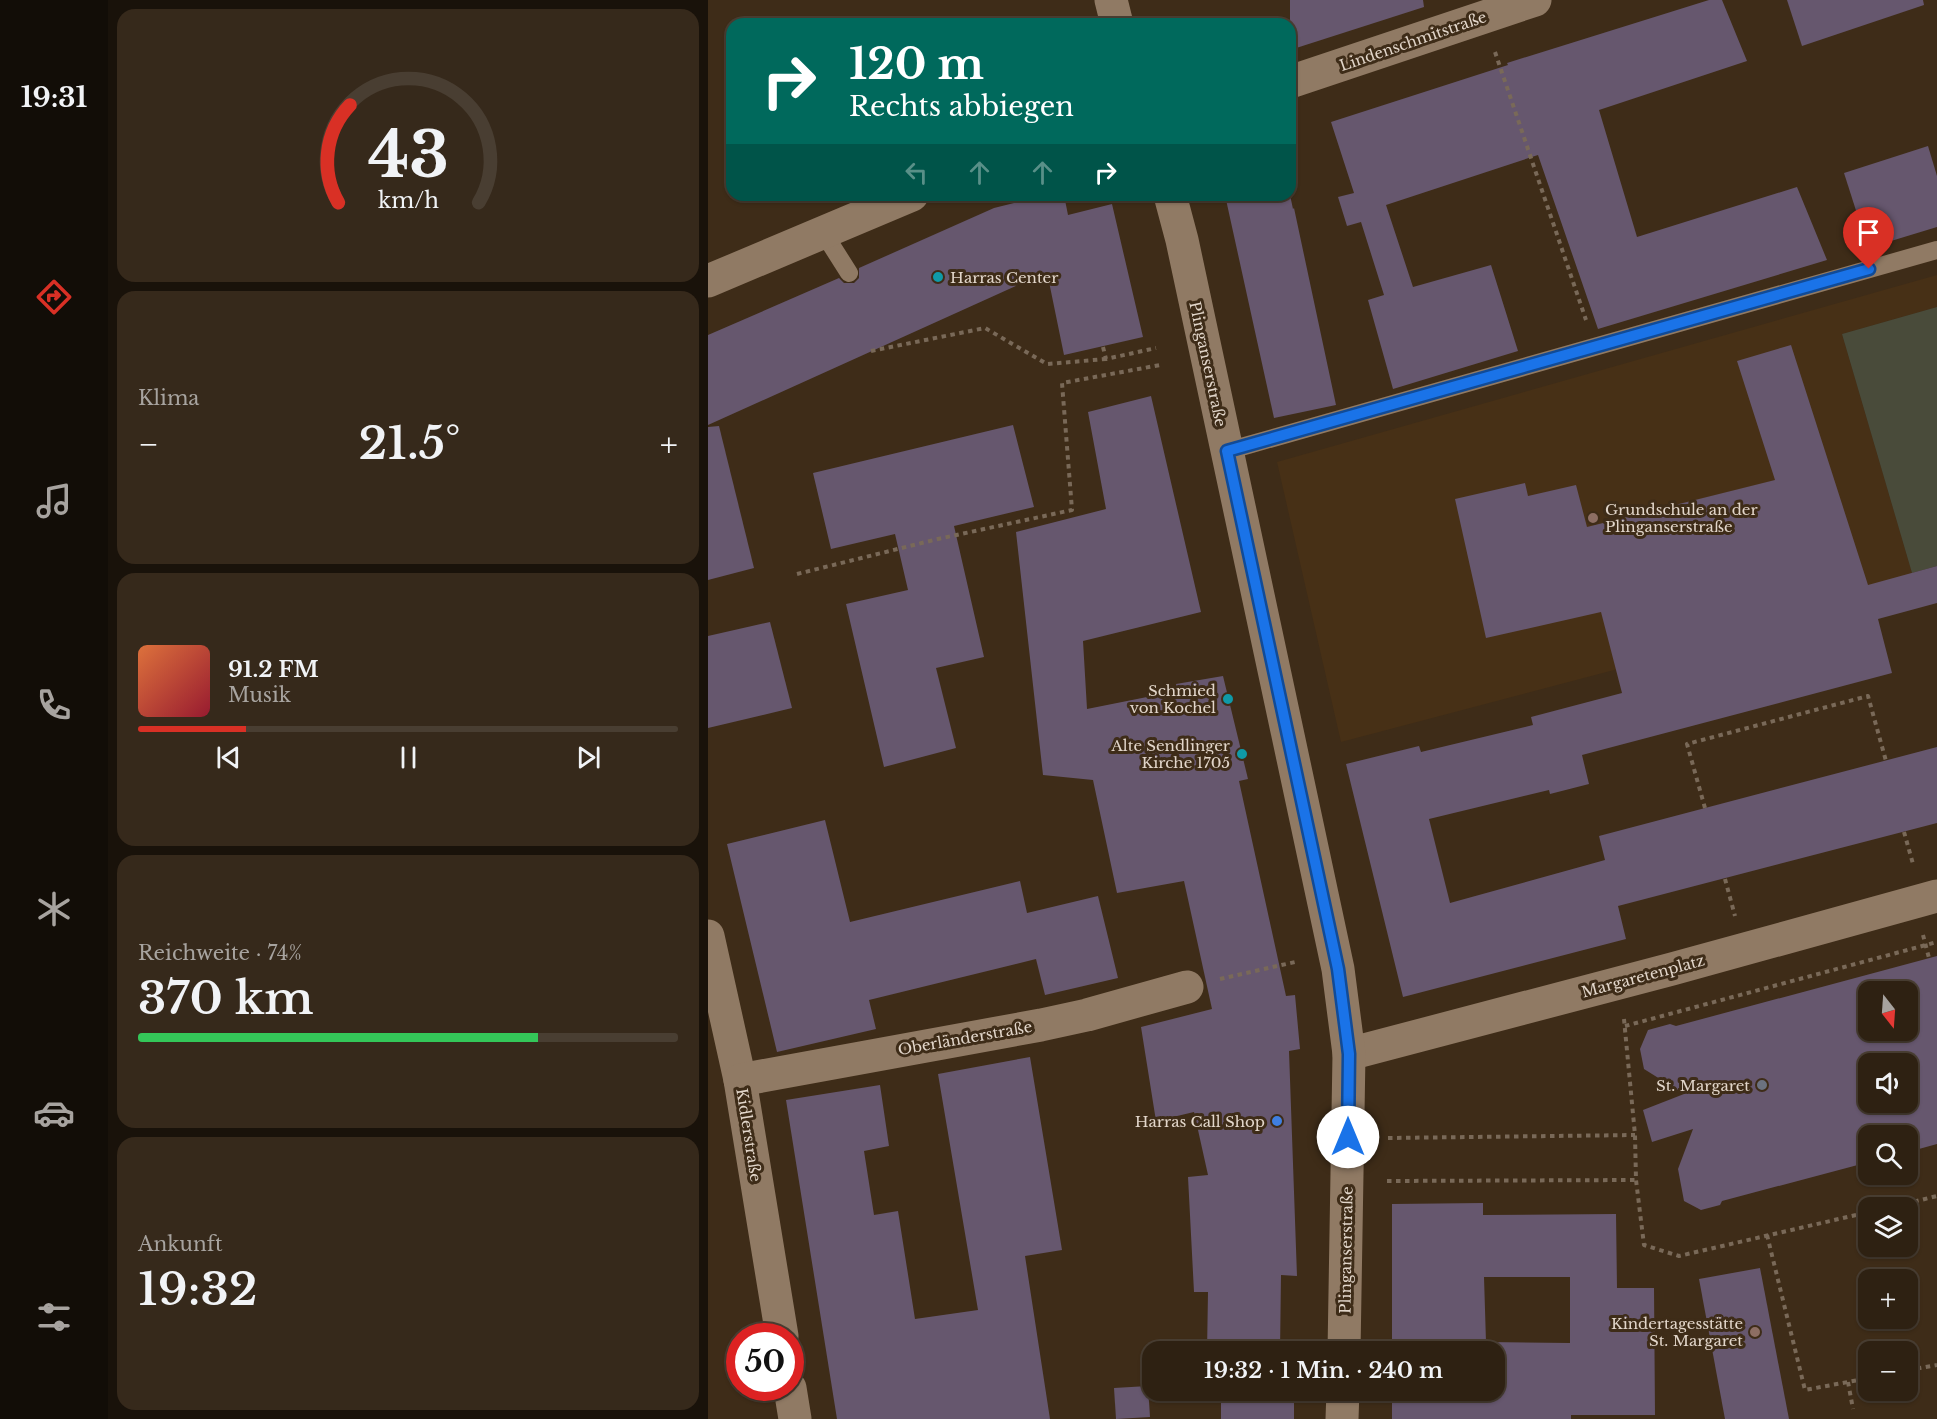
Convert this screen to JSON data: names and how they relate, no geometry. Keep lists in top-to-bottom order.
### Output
{
  "streets": {
    "street": [
      "Lindenschmitstraße",
      "Plinganserstraße",
      "Margaretenplatz",
      "Oberländerstraße",
      "Kidlerstraße"
    ]
  },
  "crossings": [
    ["Plinganserstraße", "Margaretenplatz"],
    ["Oberländerstraße", "Kidlerstraße"]
  ],
  "places": [
    "Harras Center",
    "Grundschule an der Plinganserstraße",
    "Schmied von Kochel",
    "Alte Sendlinger Kirche 1705",
    "St. Margaret",
    "Harras Call Shop",
    "Kindertagesstätte St. Margaret"
  ],
  "north": "bottom",
  "page": {
    "tabs": "19:31",
    "turn": ["120 m", "Rechts abbiegen"],
    "tile": [
      "Klima",
      ["Reichweite · 74%", "370 km"],
      ["Ankunft", "19:32"]
    ],
    "heat": ["−", "21.5°", "+"],
    "song": ["91.2 FM", "Musik"],
    "map_buttons": ["+", "−"],
    "limit": "50",
    "trip": "19:32 · 1 Min. · 240 m",
    "gauge": ["43", "km/h"]
  }
}
